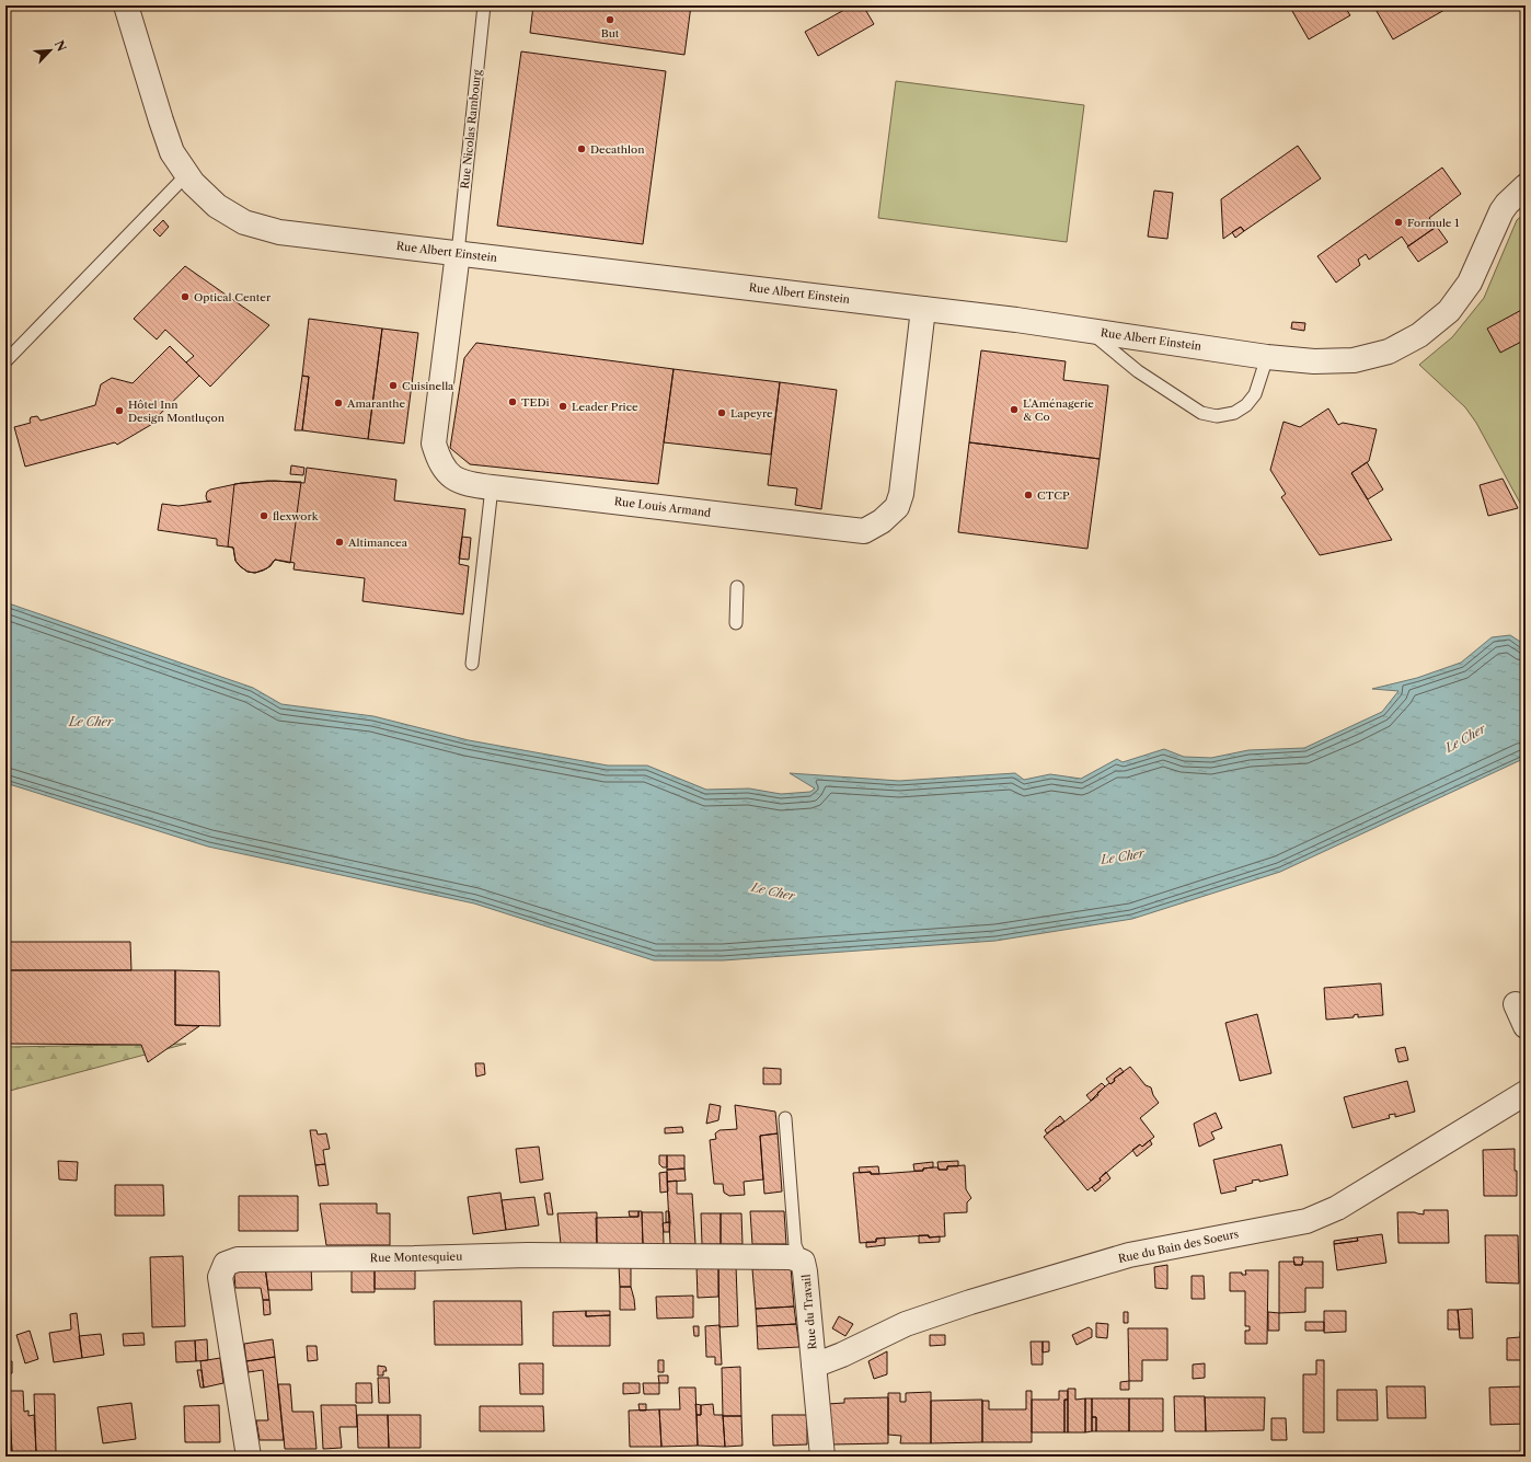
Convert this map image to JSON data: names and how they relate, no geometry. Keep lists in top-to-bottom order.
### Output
{
  "streets": {
    "street": [
      "Rue Albert Einstein",
      "Rue Louis Armand",
      "Rue du Bain des Soeurs",
      "Rue Montesquieu",
      "Rue du Travail"
    ],
    "lane": ["Rue Nicolas Rambourg"]
  },
  "crossings": [
    ["Rue Nicolas Rambourg", "Rue Albert Einstein"],
    ["Rue Nicolas Rambourg", "Rue Louis Armand"],
    ["Rue Albert Einstein", "Rue Louis Armand"],
    ["Rue du Bain des Soeurs", "Rue du Travail"],
    ["Rue Montesquieu", "Rue du Travail"]
  ],
  "water": ["Le Cher"],
  "places": [
    "But",
    "Decathlon",
    "Formule 1",
    "Optical Center",
    "Cuisinella",
    "TEDi",
    "Amaranthe",
    "Leader Price",
    "L'Aménagerie & Co",
    "Hôtel Inn Design Montluçon",
    "Lapeyre",
    "CTCP",
    "flexwork",
    "Altimancea"
  ],
  "north": "top right"
}
